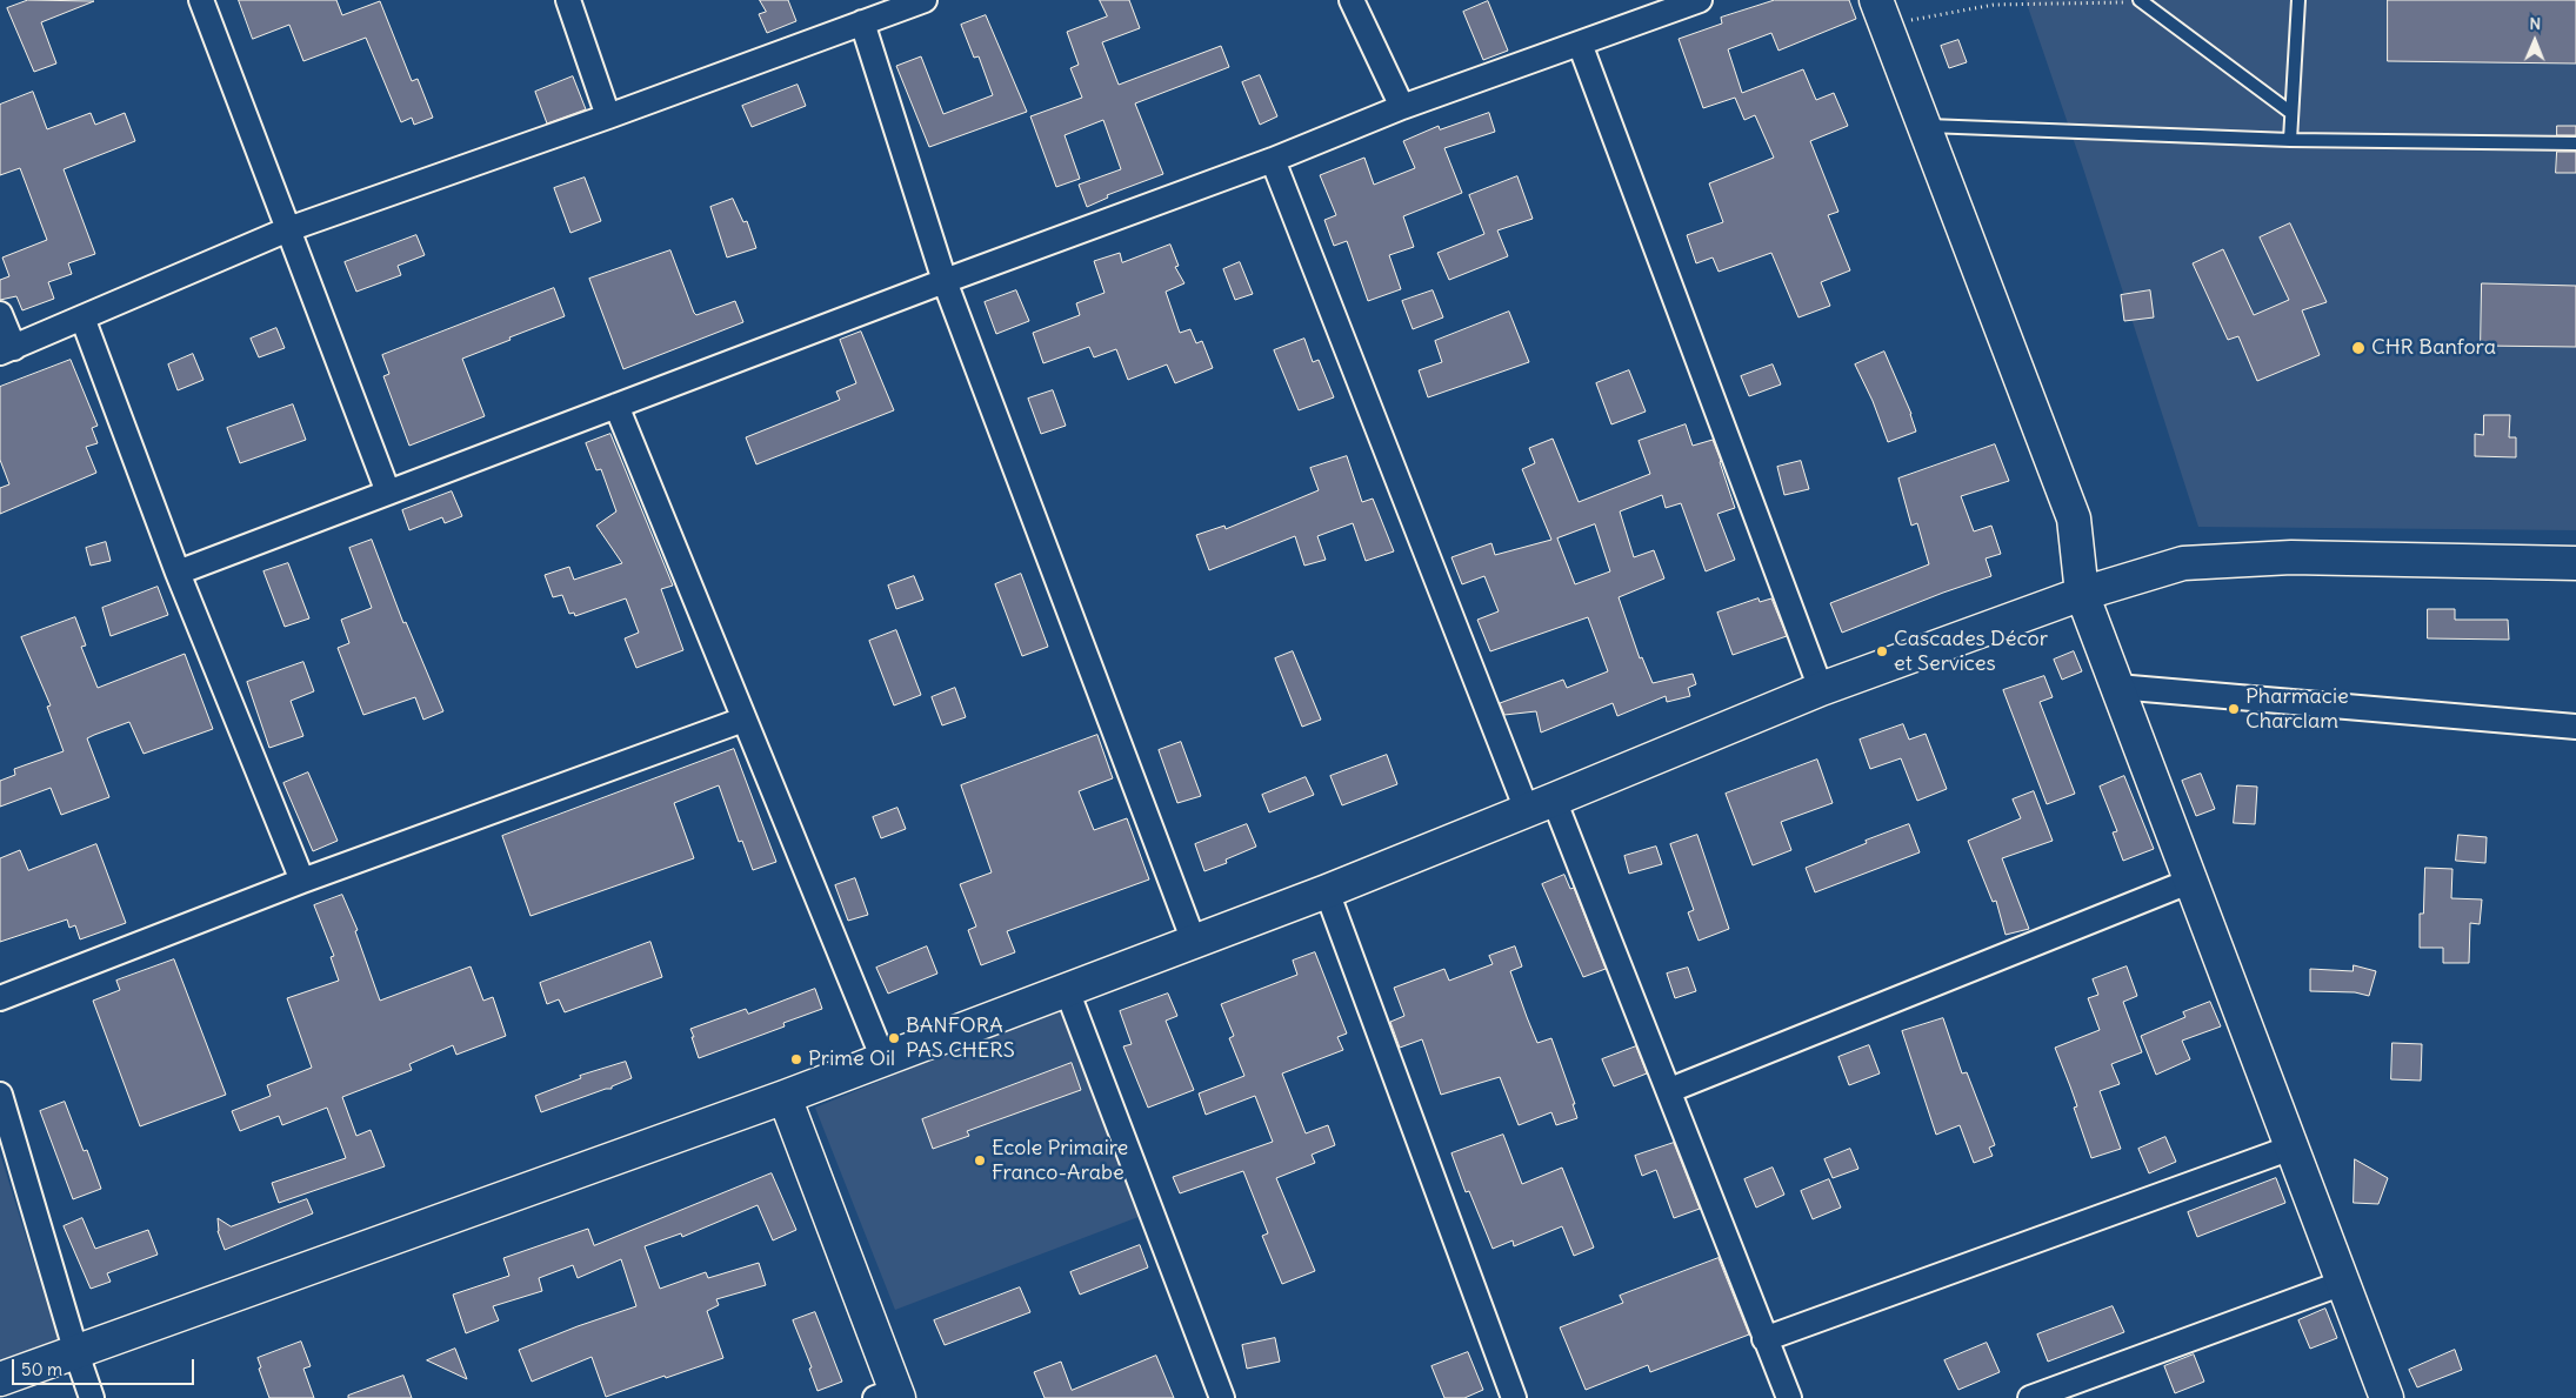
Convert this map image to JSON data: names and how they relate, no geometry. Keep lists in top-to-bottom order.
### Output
{
  "places": [
    "CHR Banfora",
    "Cascades Décor et Services",
    "Pharmacie Charclam",
    "BANFORA PAS CHERS",
    "Prime Oil",
    "Ecole Primaire Franco-Arabe"
  ],
  "scale_bar": "50 m",
  "north": "top"
}
